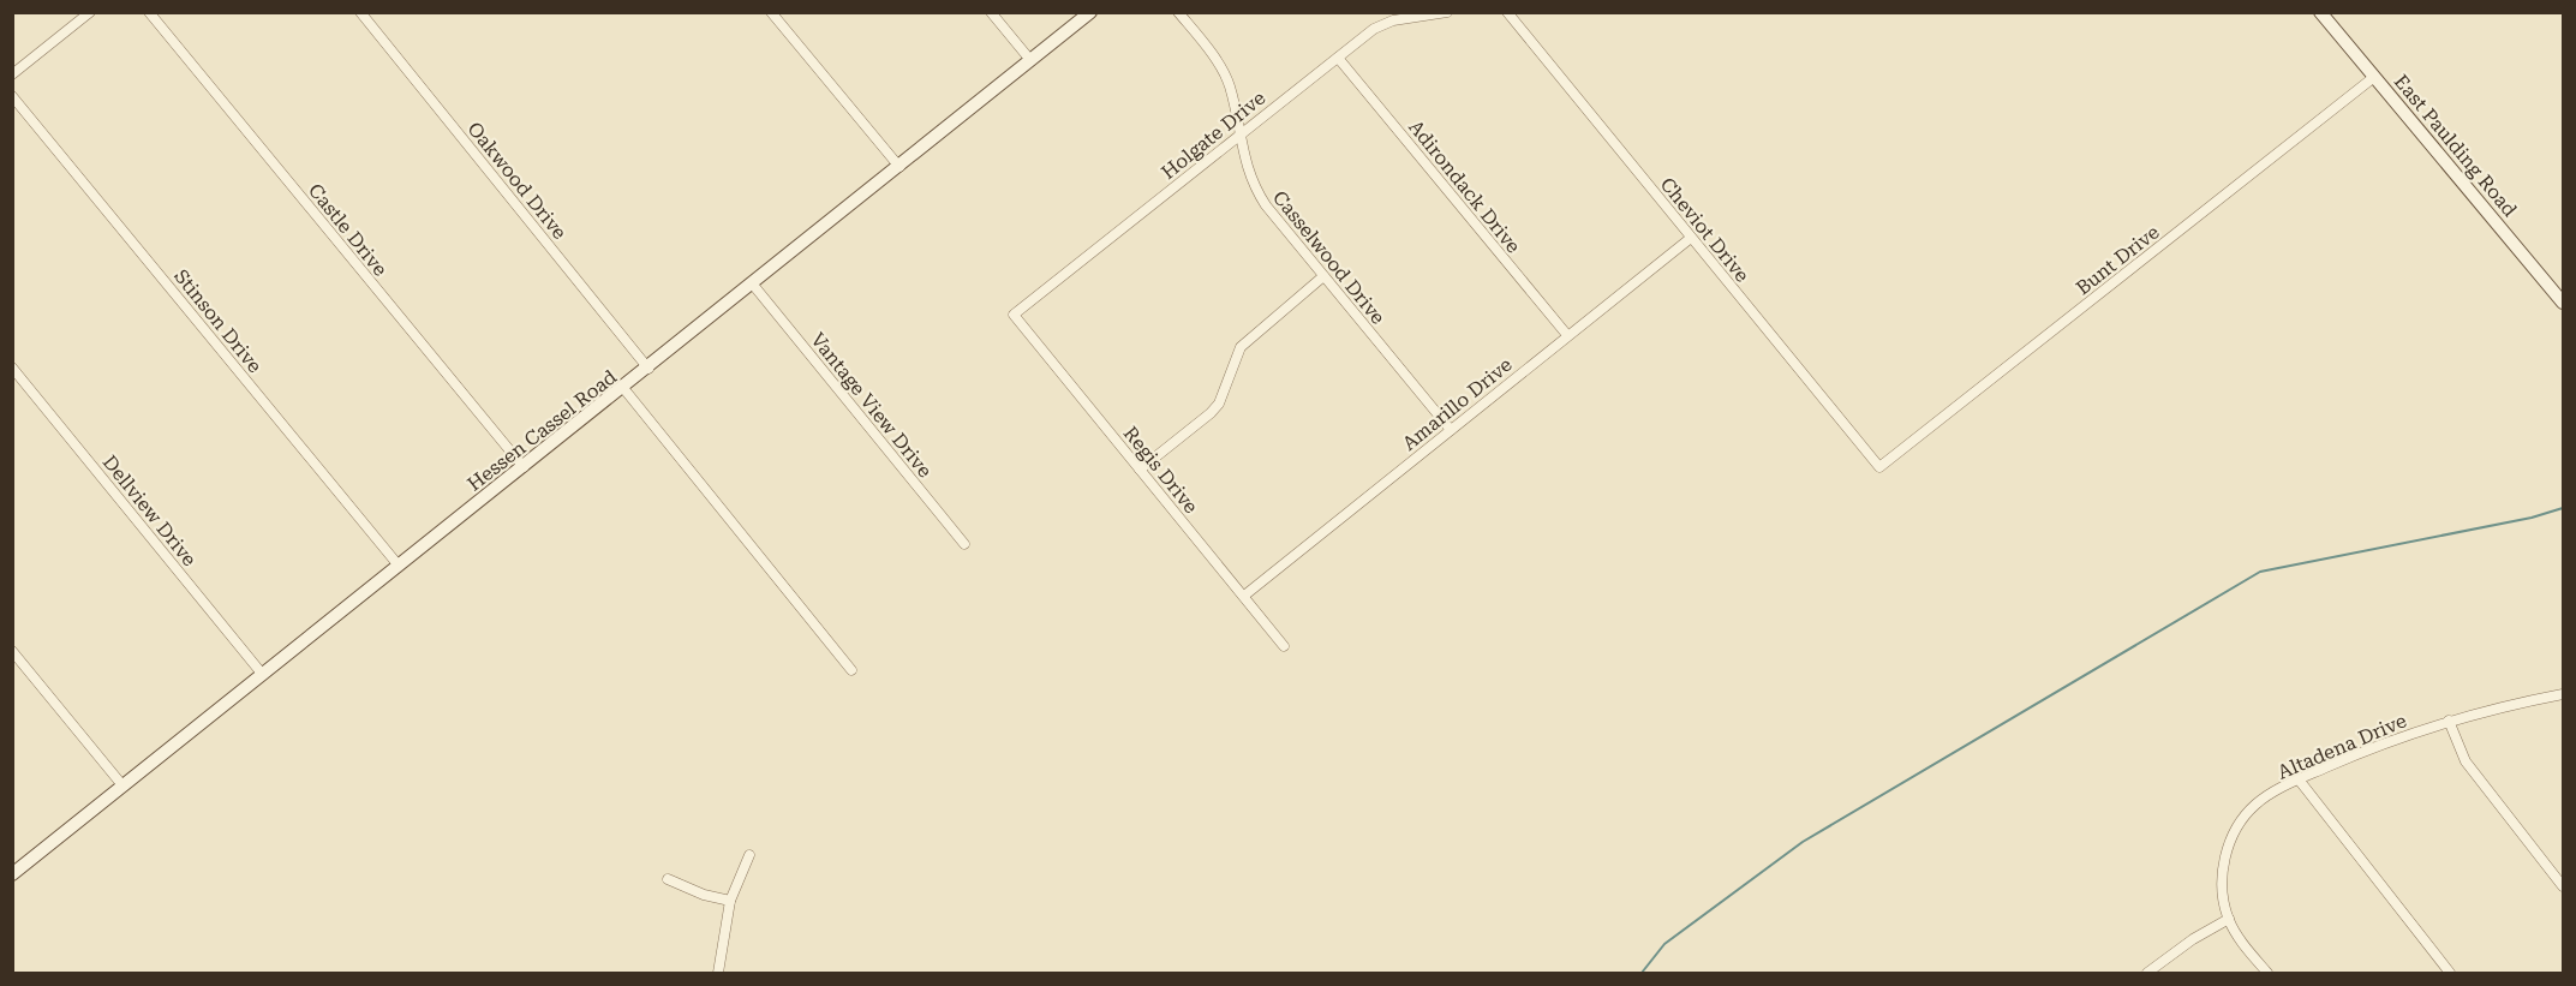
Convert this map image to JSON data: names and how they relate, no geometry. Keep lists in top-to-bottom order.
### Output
{
  "streets": {
    "main road": ["East Paulding Road", "Hessen Cassel Road"],
    "street": [
      "Holgate Drive",
      "Oakwood Drive",
      "Adirondack Drive",
      "Castle Drive",
      "Cheviot Drive",
      "Casselwood Drive",
      "Bunt Drive",
      "Stinson Drive",
      "Amarillo Drive",
      "Vantage View Drive",
      "Regis Drive",
      "Dellview Drive",
      "Altadena Drive"
    ]
  },
  "crossings": [
    ["Holgate Drive", "Adirondack Drive"],
    ["Holgate Drive", "Casselwood Drive"],
    ["Holgate Drive", "Regis Drive"],
    ["East Paulding Road", "Bunt Drive"],
    ["Oakwood Drive", "Hessen Cassel Road"],
    ["Adirondack Drive", "Amarillo Drive"],
    ["Castle Drive", "Hessen Cassel Road"],
    ["Cheviot Drive", "Bunt Drive"],
    ["Cheviot Drive", "Amarillo Drive"],
    ["Casselwood Drive", "Amarillo Drive"],
    ["Stinson Drive", "Hessen Cassel Road"],
    ["Amarillo Drive", "Regis Drive"],
    ["Vantage View Drive", "Hessen Cassel Road"],
    ["Hessen Cassel Road", "Dellview Drive"]
  ]
}
